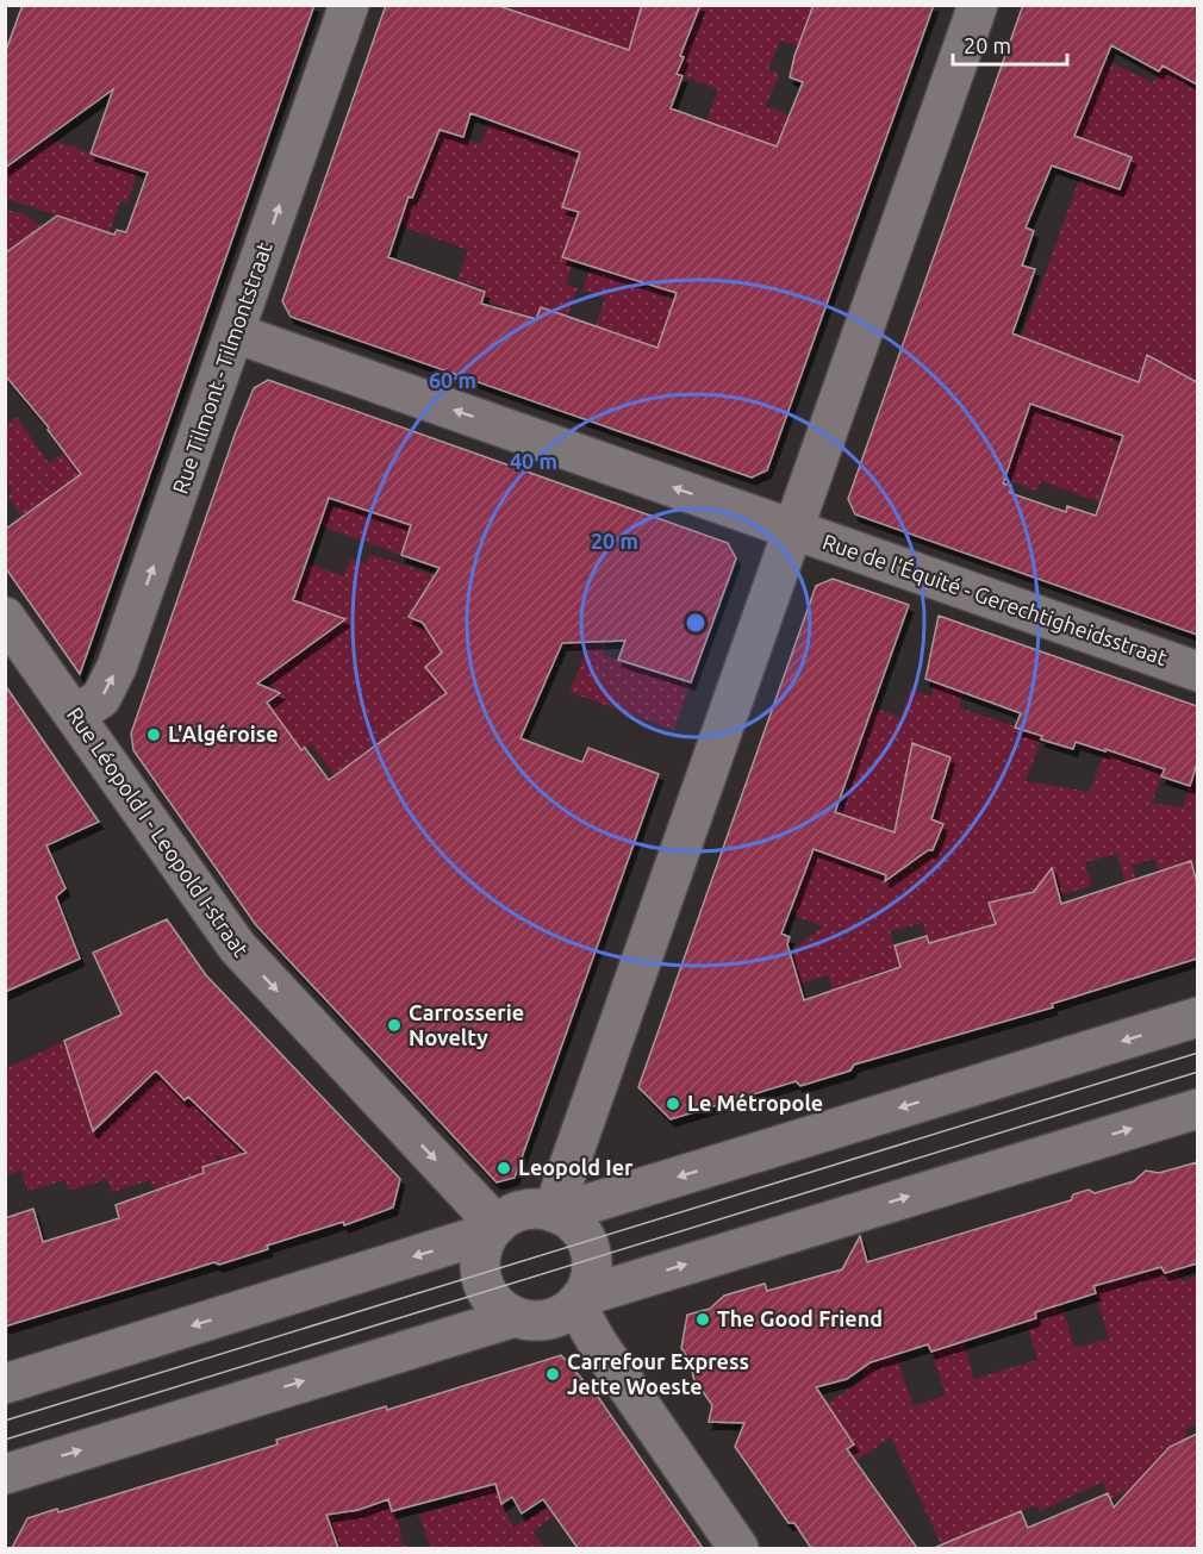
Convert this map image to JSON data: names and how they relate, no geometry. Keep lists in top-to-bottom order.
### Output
{
  "streets": {
    "street": ["Rue Tilmont - Tilmontstraat", "Rue de l'Équité - Gerechtigheidsstraat", "Rue Léopold I - Leopold I-straat"]
  },
  "crossings": [
    ["Rue Tilmont - Tilmontstraat", "Rue de l'Équité - Gerechtigheidsstraat"],
    ["Rue Tilmont - Tilmontstraat", "Rue Léopold I - Leopold I-straat"]
  ],
  "one_way": ["Rue Tilmont - Tilmontstraat", "Rue de l'Équité - Gerechtigheidsstraat", "Rue Léopold I - Leopold I-straat"],
  "places": [
    "L'Algéroise",
    "Carrosserie Novelty",
    "Le Métropole",
    "Leopold Ier",
    "The Good Friend",
    "Carrefour Express Jette Woeste"
  ],
  "scale_bar": "20 m",
  "rings": ["60 m", "40 m", "20 m"]
}
